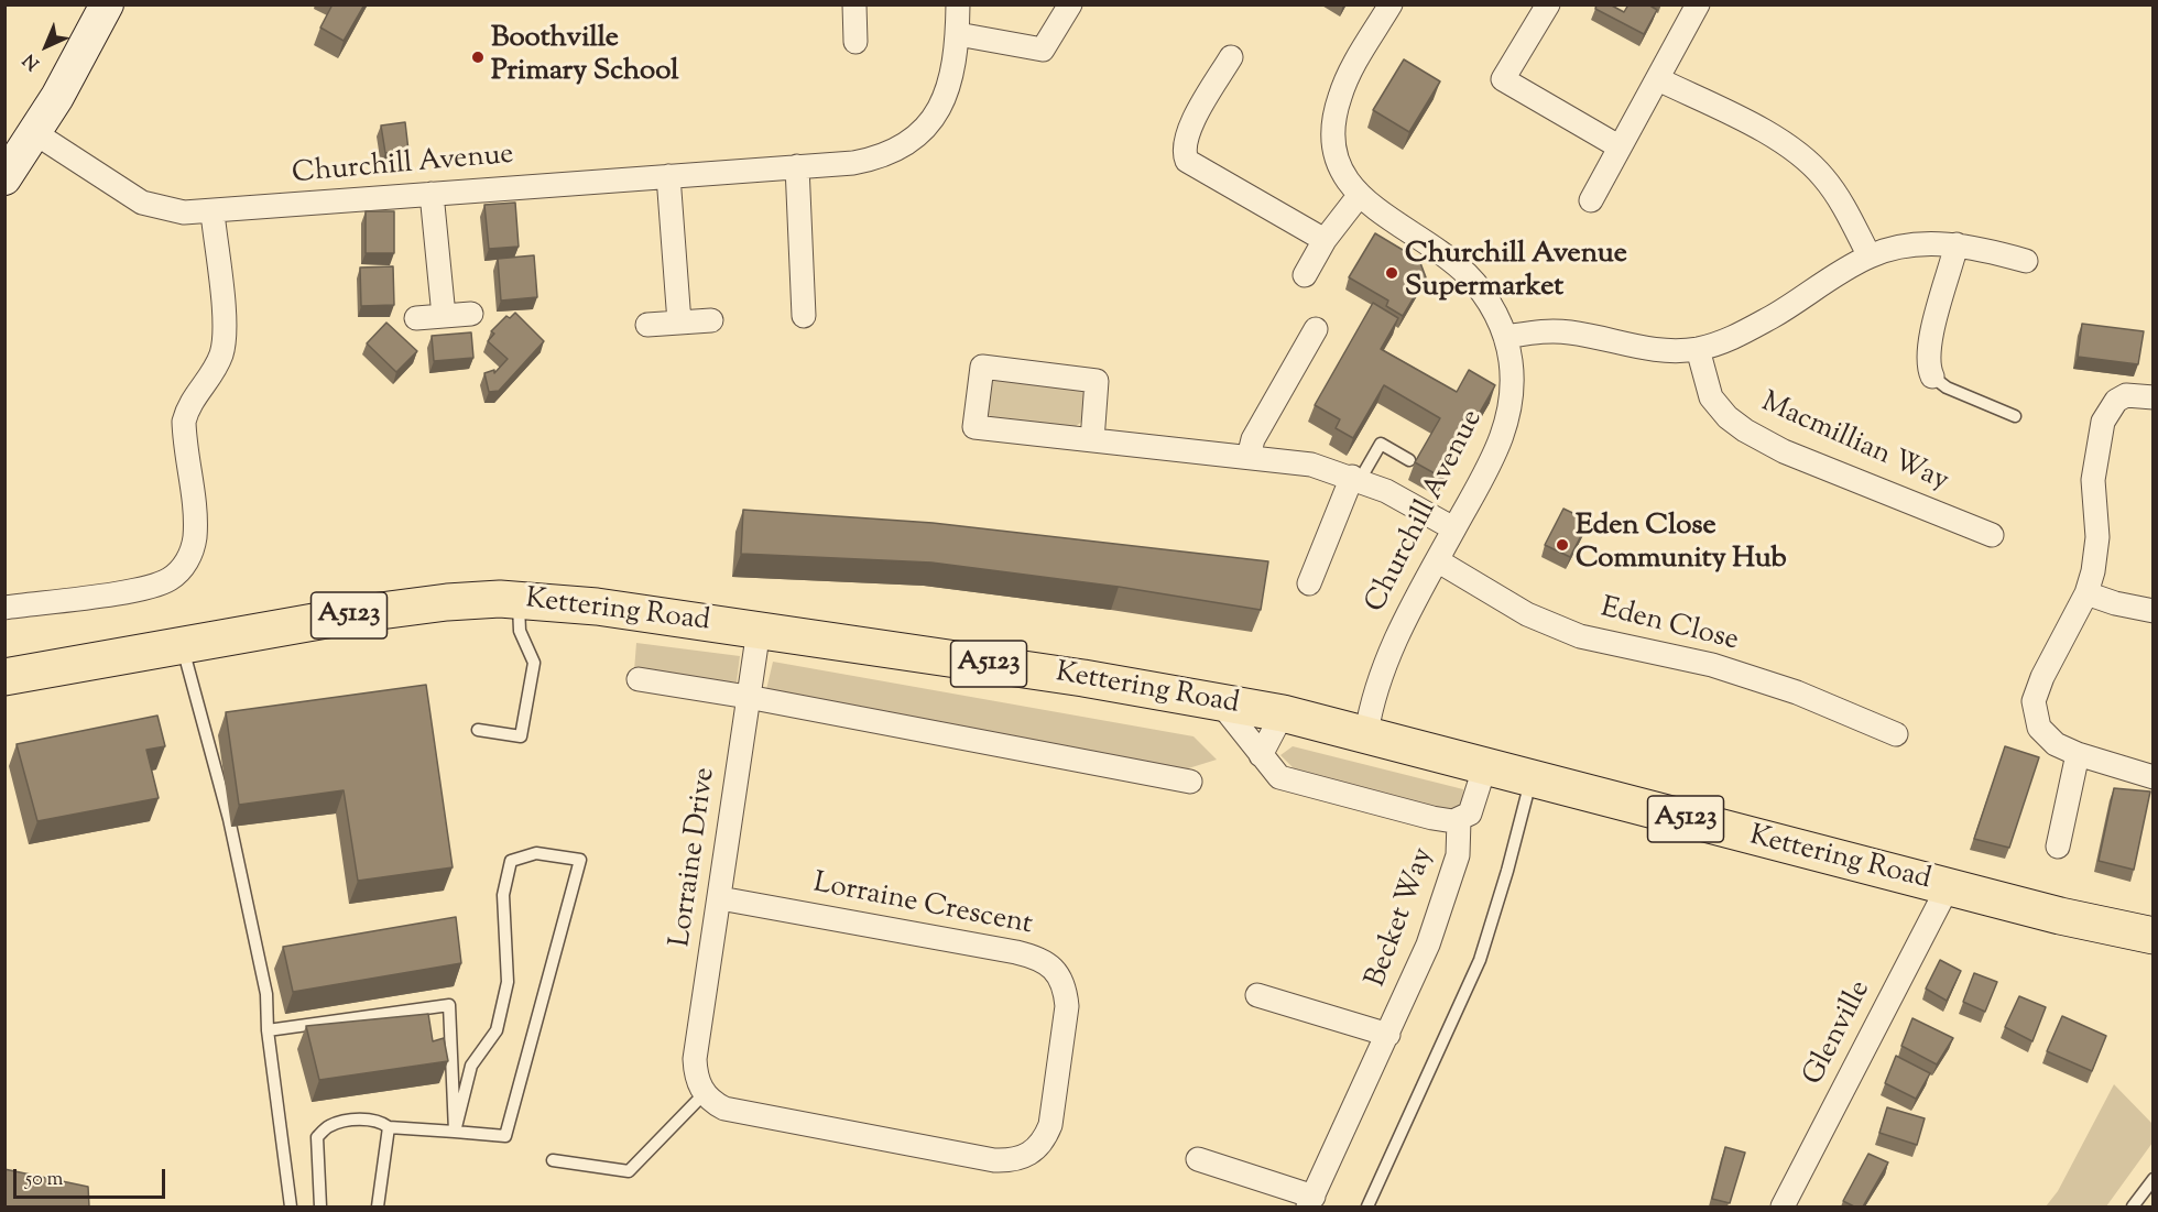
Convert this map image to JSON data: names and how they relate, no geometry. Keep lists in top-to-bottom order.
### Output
{
  "streets": {
    "main road": ["Kettering Road", "A5123"],
    "street": [
      "Churchill Avenue",
      "Macmillian Way",
      "Eden Close",
      "Lorraine Drive",
      "Lorraine Crescent",
      "Becket Way",
      "Glenville"
    ]
  },
  "crossings": [
    ["Churchill Avenue", "Kettering Road"],
    ["Churchill Avenue", "Eden Close"],
    ["Kettering Road", "Lorraine Drive"],
    ["Kettering Road", "Glenville"],
    ["Lorraine Drive", "Lorraine Crescent"]
  ],
  "places": ["Boothville Primary School", "Churchill Avenue Supermarket", "Eden Close Community Hub"],
  "scale_bar": "50 m",
  "north": "bottom left"
}
